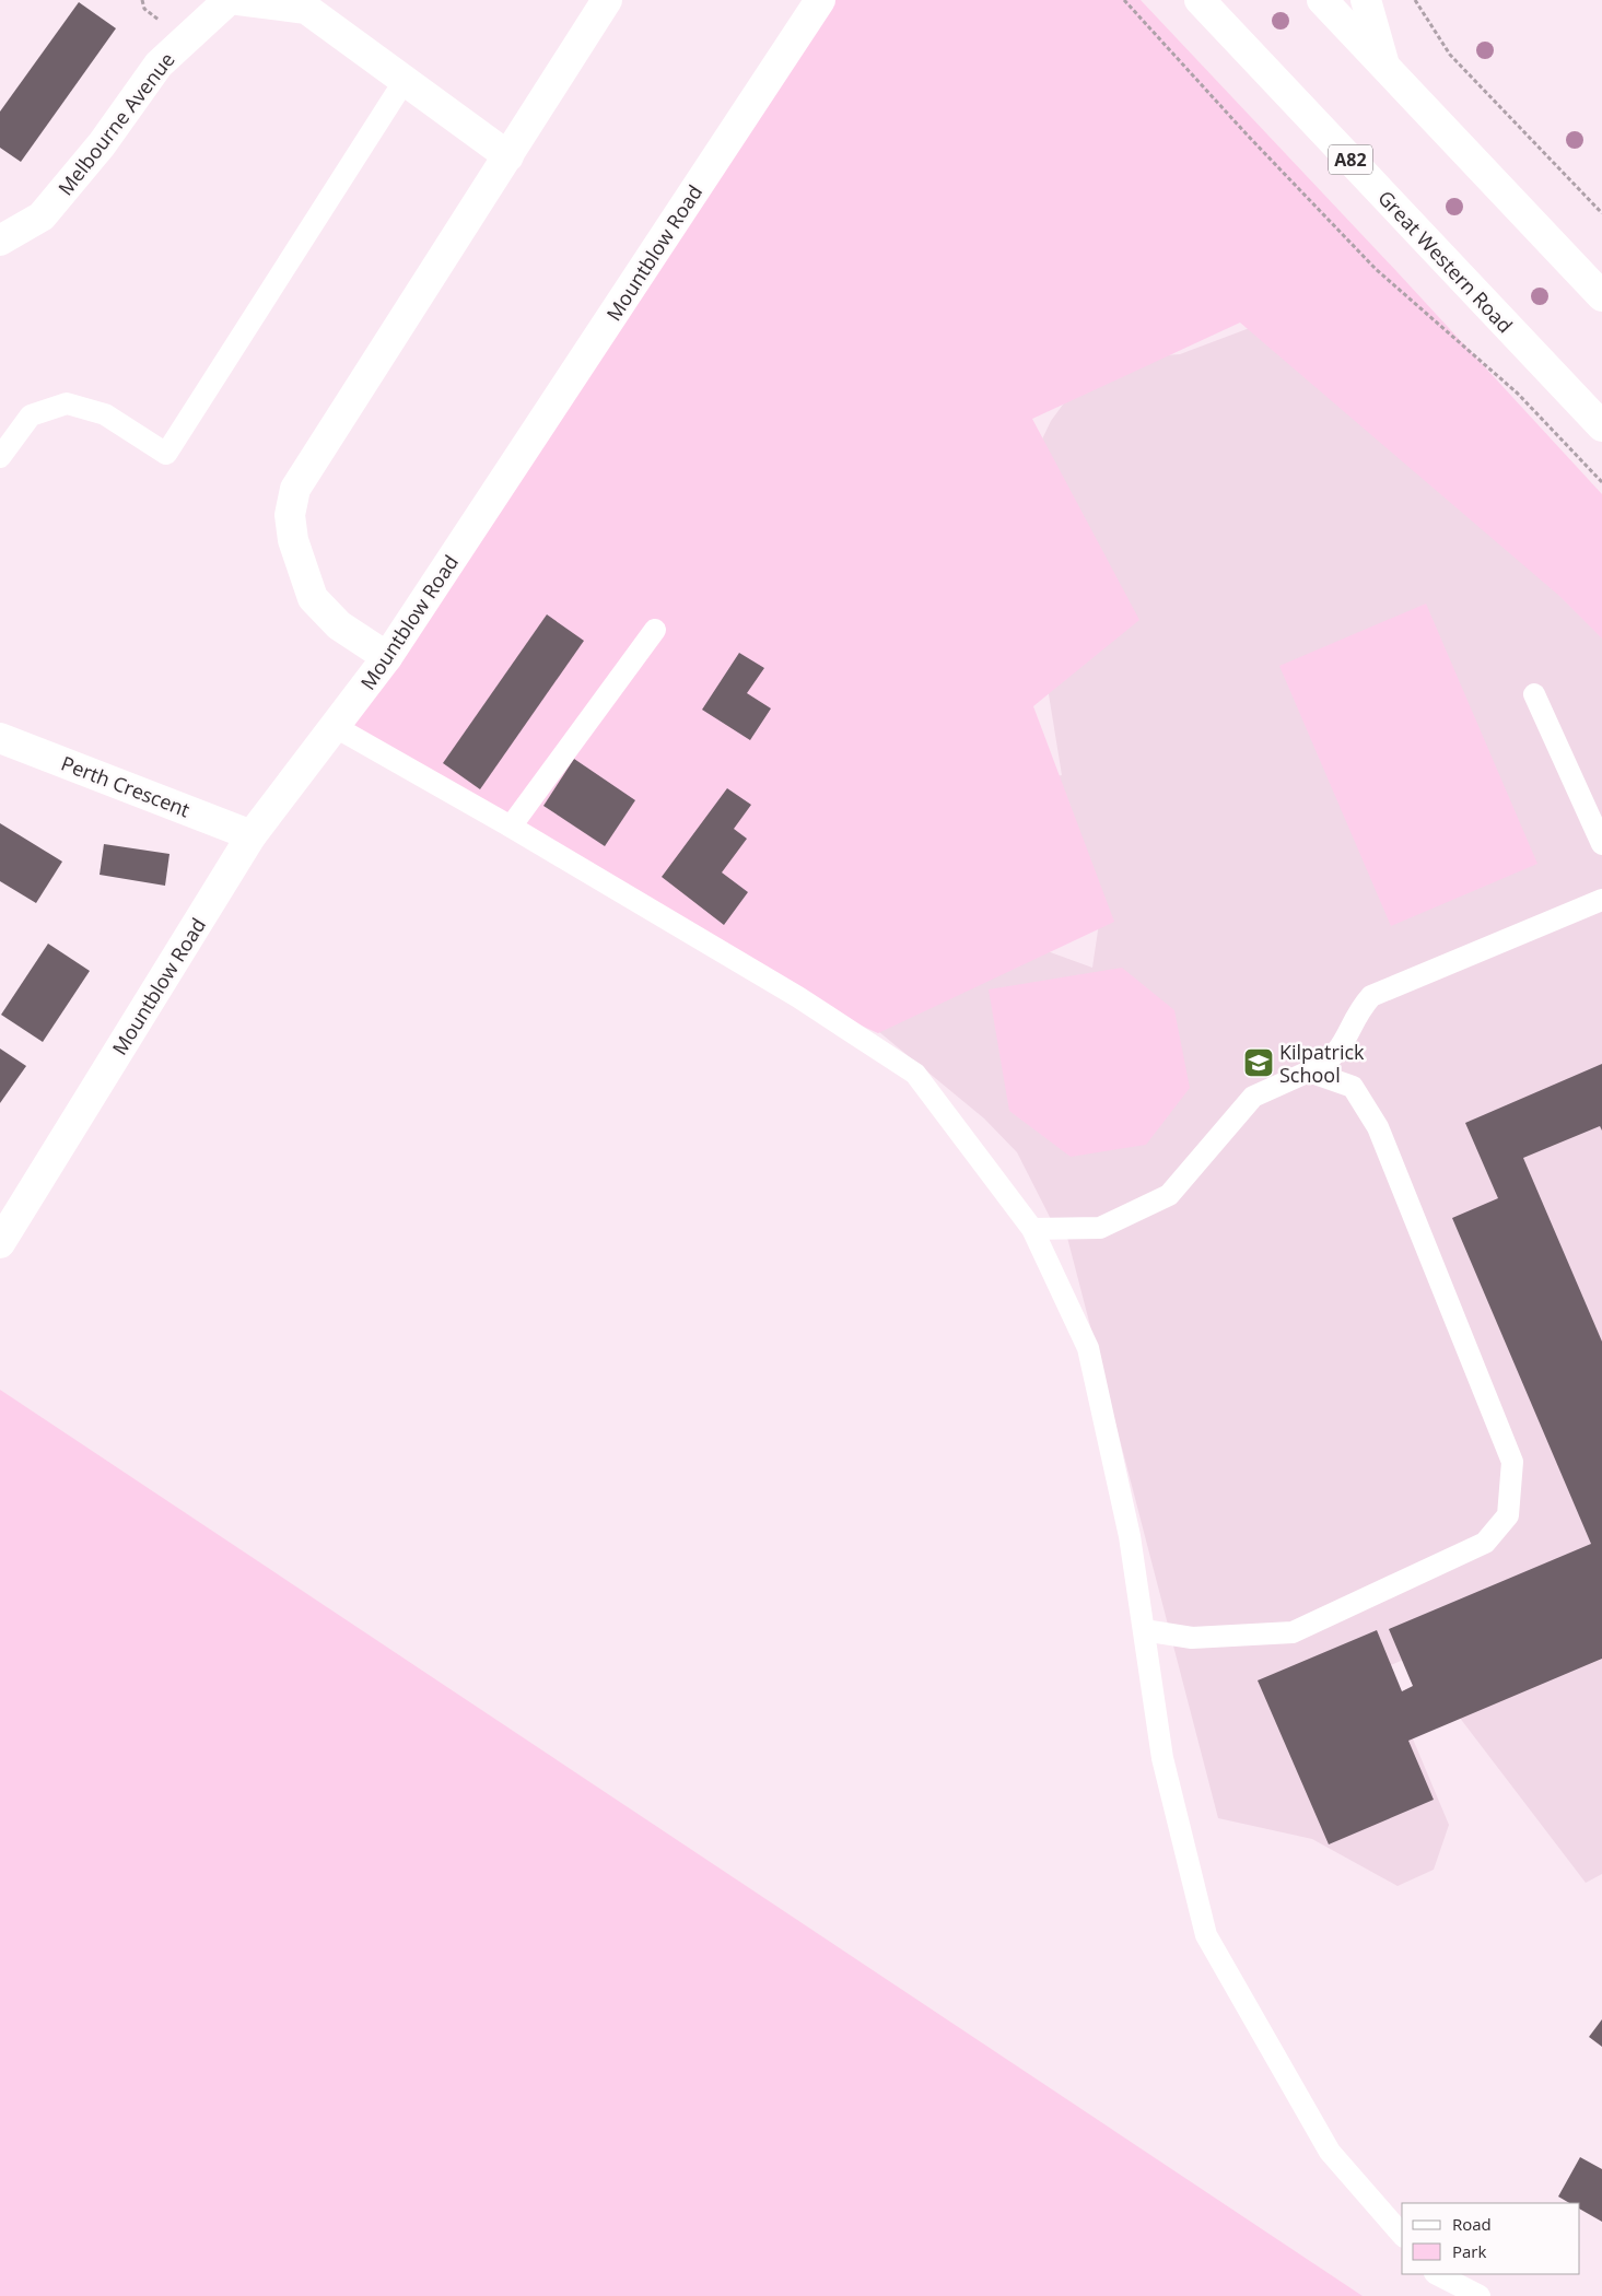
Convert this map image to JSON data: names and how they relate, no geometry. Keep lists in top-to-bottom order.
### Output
{
  "streets": {
    "street": [
      "Melbourne Avenue",
      "A82",
      "Mountblow Road",
      "Great Western Road",
      "Perth Crescent"
    ]
  },
  "crossings": [
    ["Mountblow Road", "Perth Crescent"]
  ],
  "places": {
    "school or university": ["Kilpatrick School"]
  },
  "legend": ["Road", "Park"]
}
